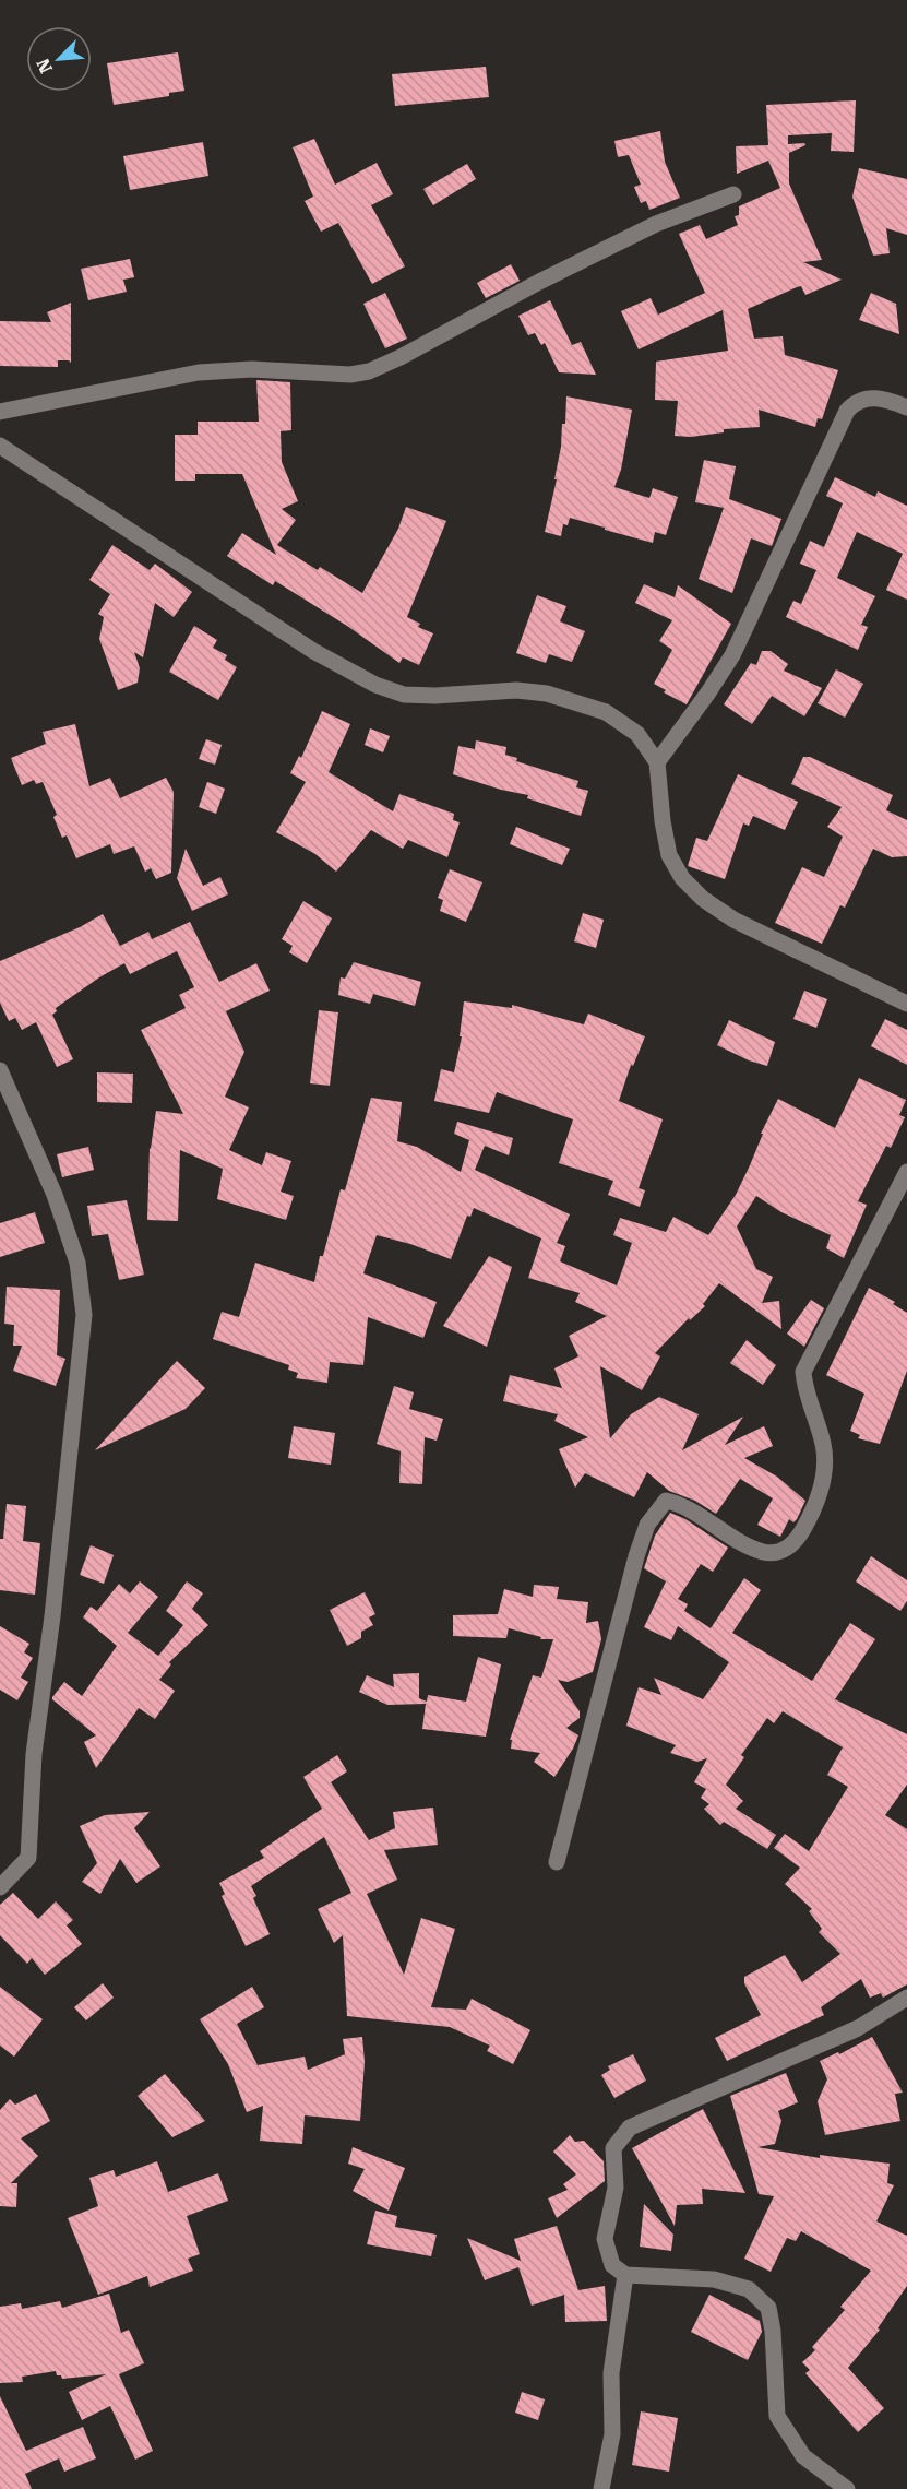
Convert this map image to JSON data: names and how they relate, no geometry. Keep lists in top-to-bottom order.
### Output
{
  "north": "bottom left"
}
